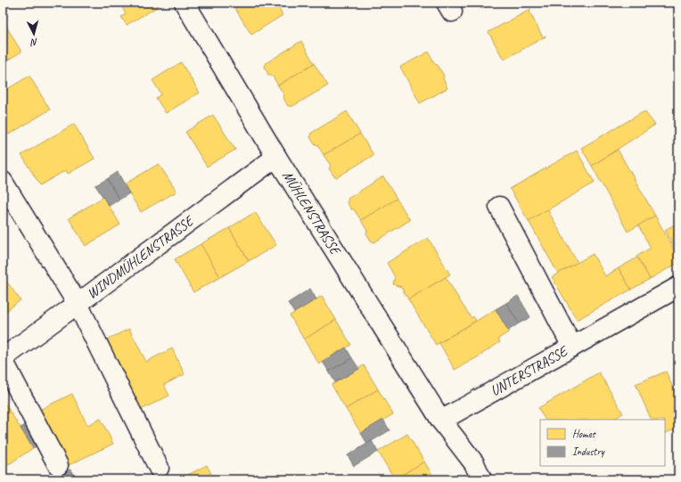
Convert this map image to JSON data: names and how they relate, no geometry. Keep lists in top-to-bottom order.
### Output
{
  "streets": {
    "street": ["MÜHLENSTRASSE", "WINDMÜHLENSTRASSE", "UNTERSTRASSE"]
  },
  "crossings": [
    ["MÜHLENSTRASSE", "WINDMÜHLENSTRASSE"],
    ["MÜHLENSTRASSE", "UNTERSTRASSE"]
  ],
  "legend": ["Homes", "Industry"],
  "north": "bottom"
}
